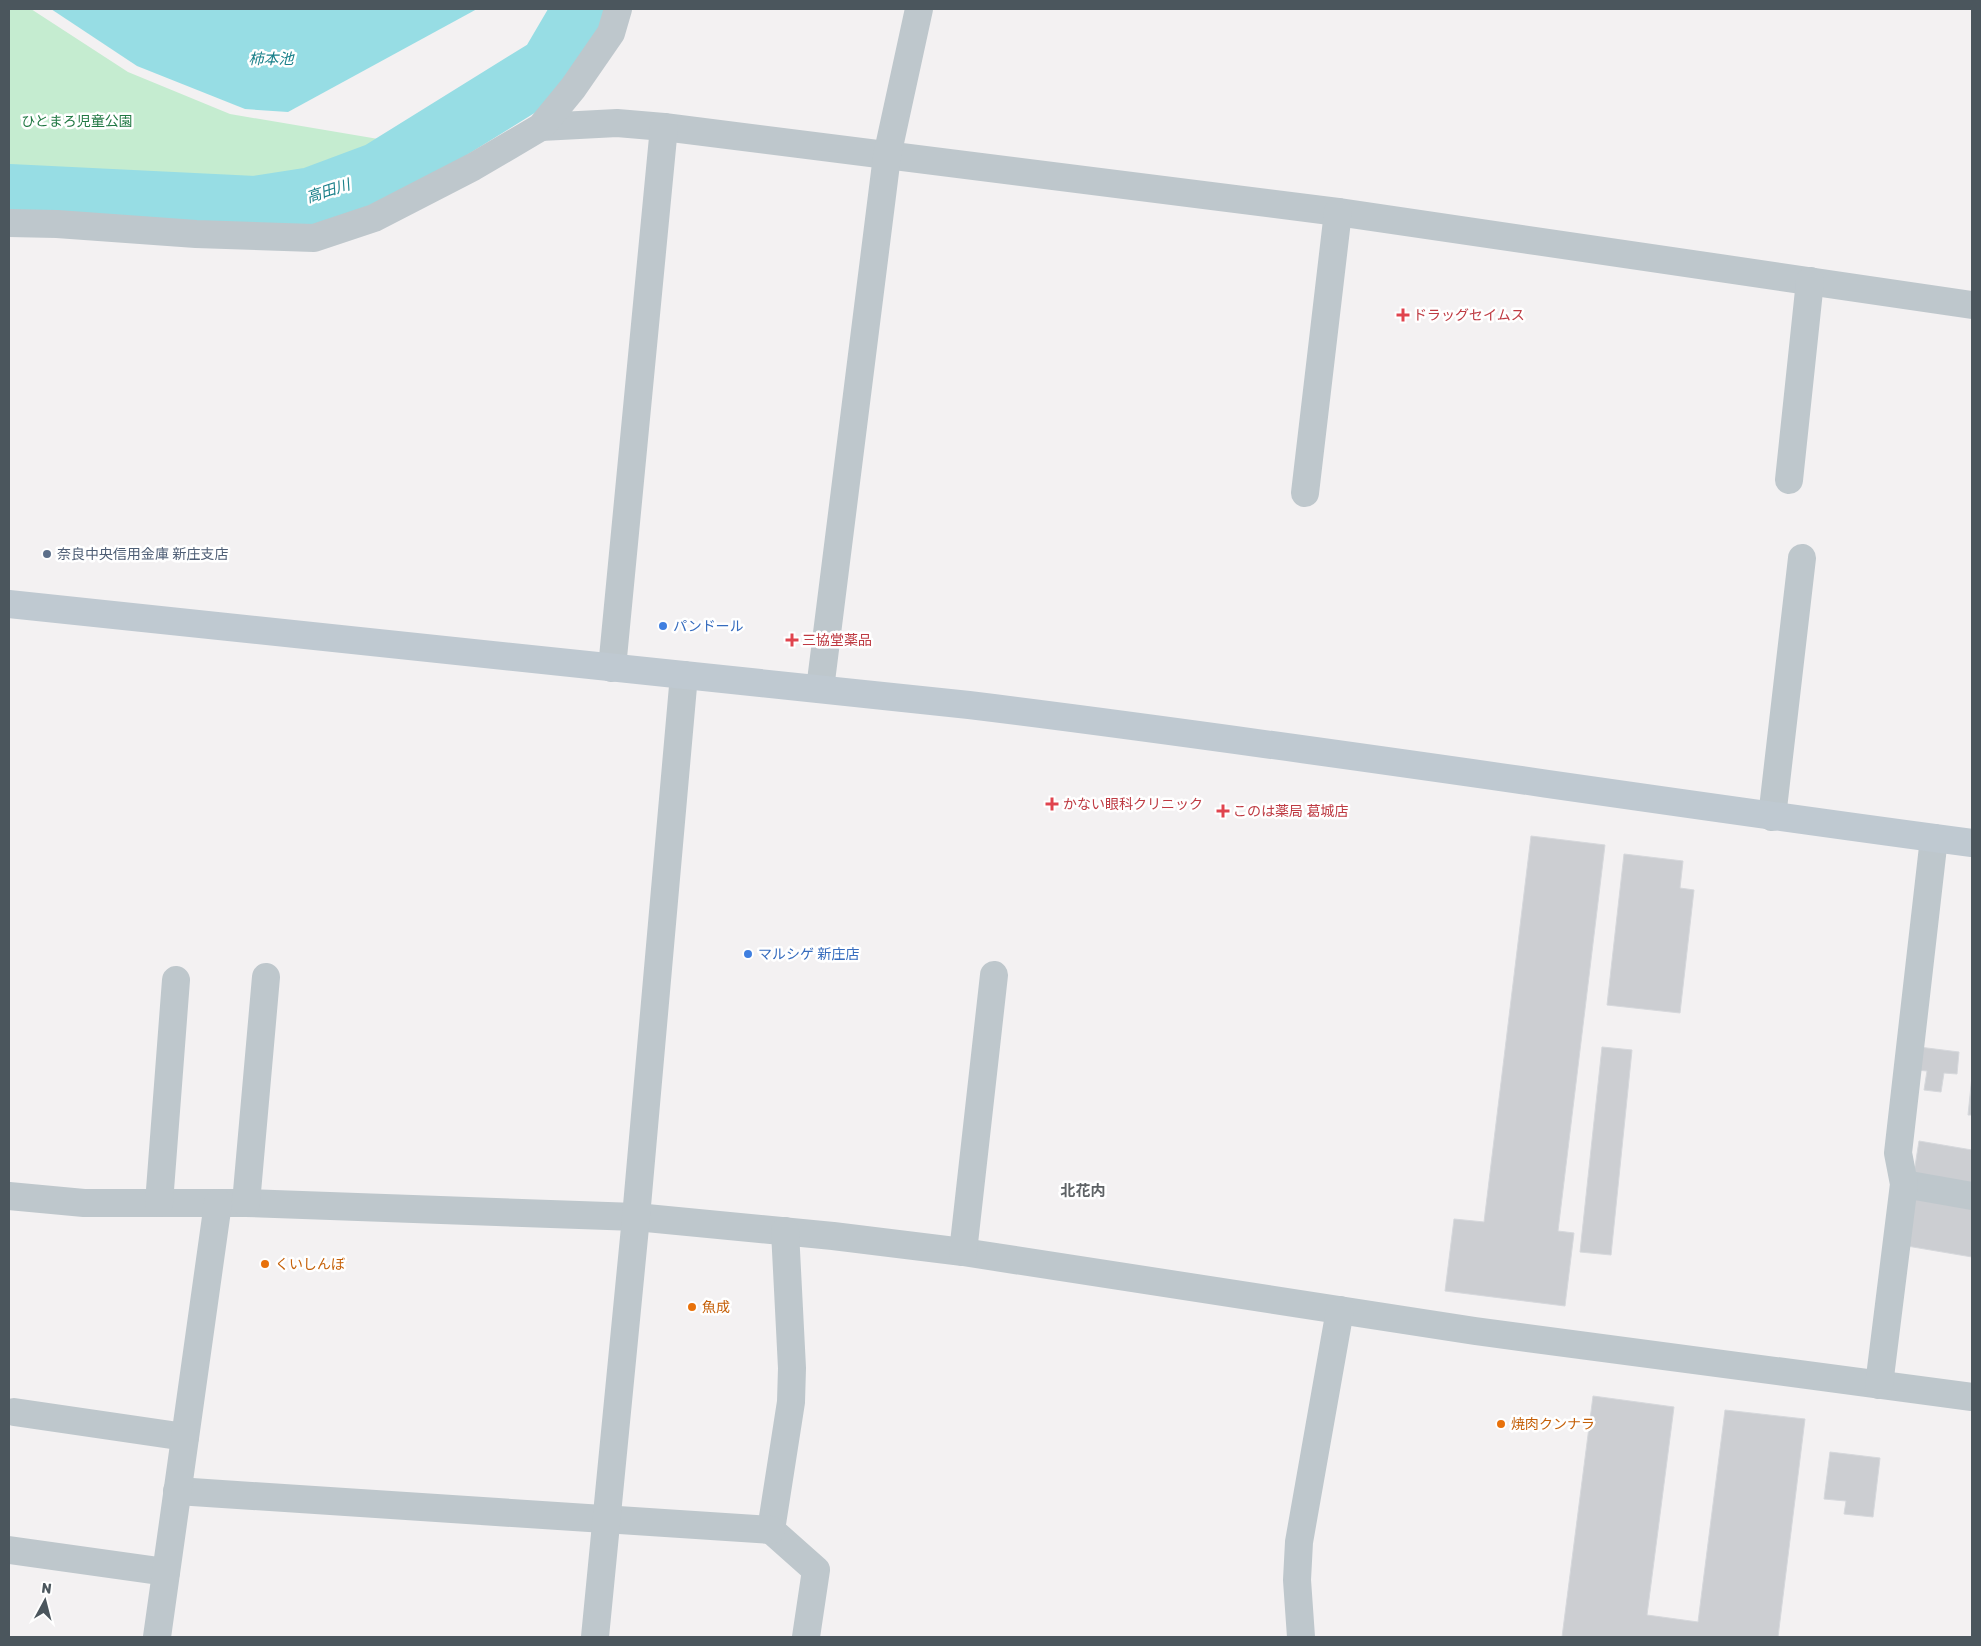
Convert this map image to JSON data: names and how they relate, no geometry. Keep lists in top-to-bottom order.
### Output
{
  "districts": ["北花内"],
  "water": ["柿本池", "高田川"],
  "parks": ["ひとまろ児童公園"],
  "places": {
    "health": [
      "ドラッグセイムス",
      "三協堂薬品",
      "かない眼科クリニック",
      "このは薬局 葛城店"
    ],
    "other": [
      "奈良中央信用金庫 新庄支店",
      "パンドール",
      "マルシゲ 新庄店",
      "くいしんぼ",
      "魚成",
      "焼肉クンナラ"
    ]
  },
  "north": "top"
}
